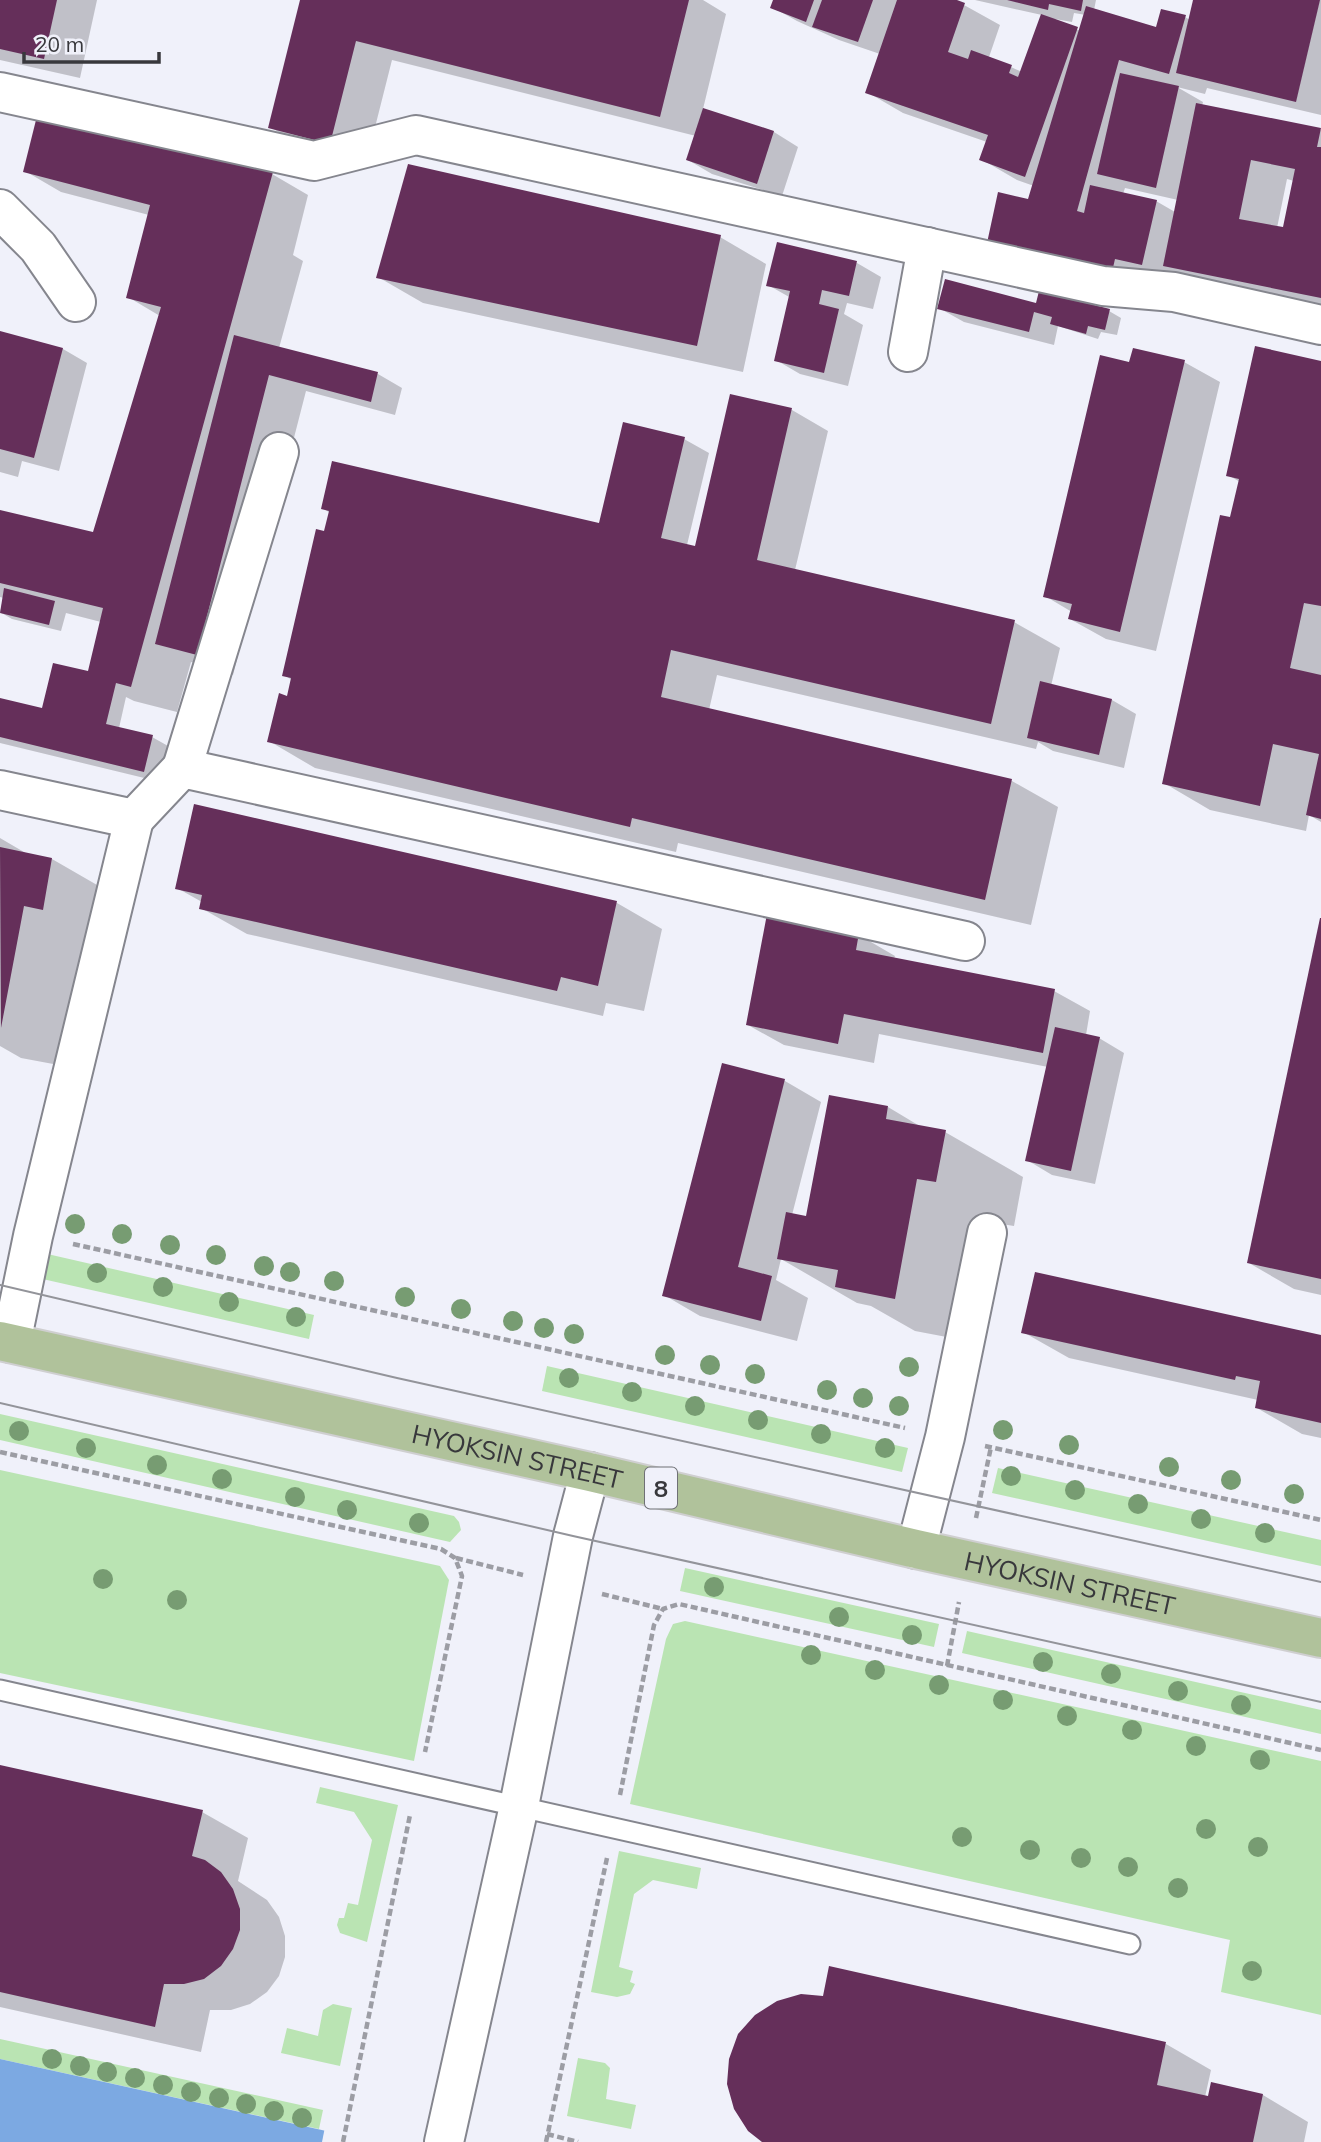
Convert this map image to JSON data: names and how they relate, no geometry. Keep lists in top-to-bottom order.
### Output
{
  "streets": {
    "main road": ["HYOKSIN STREET", "8"]
  },
  "scale_bar": "20 m"
}
